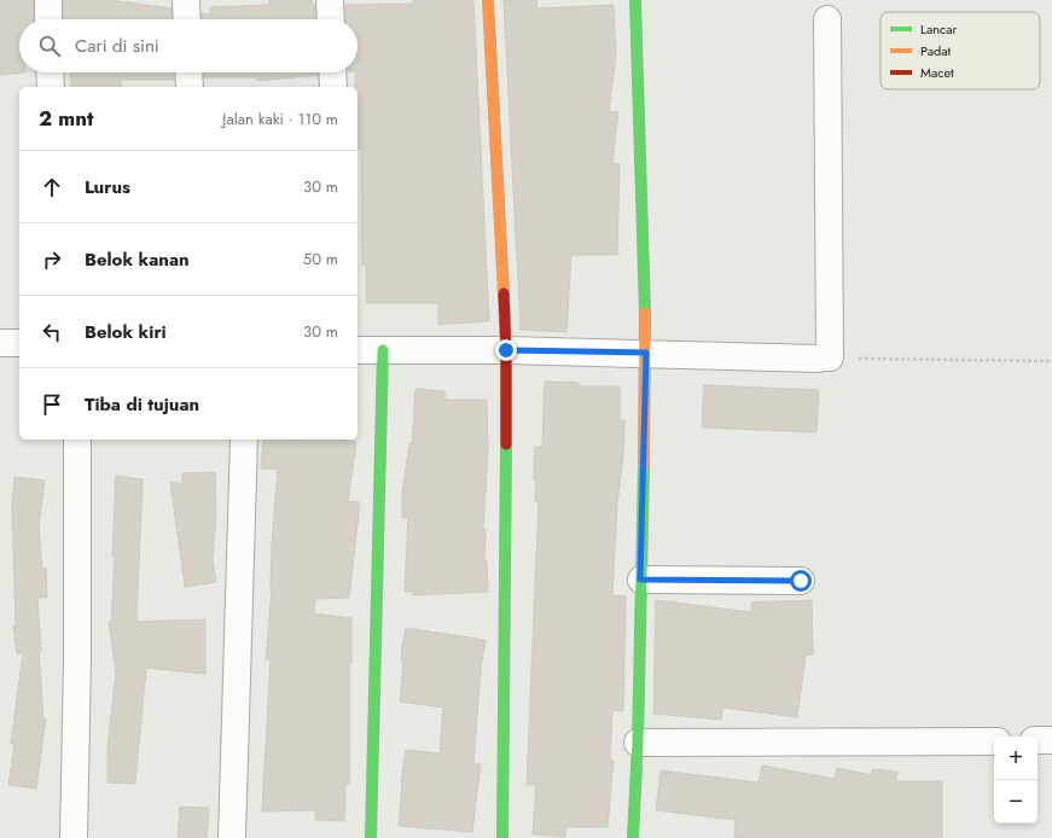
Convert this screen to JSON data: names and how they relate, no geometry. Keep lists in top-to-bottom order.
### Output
{
  "legend": ["Lancar", "Padat", "Macet"],
  "page": {
    "search": "Cari di sini",
    "heading": ["2 mnt", "Jalan kaki · 110 m"],
    "list": [
      ["Lurus", "30 m"],
      ["Belok kanan", "50 m"],
      ["Belok kiri", "30 m"],
      "Tiba di tujuan"
    ],
    "map_buttons": ["+", "−"]
  }
}
